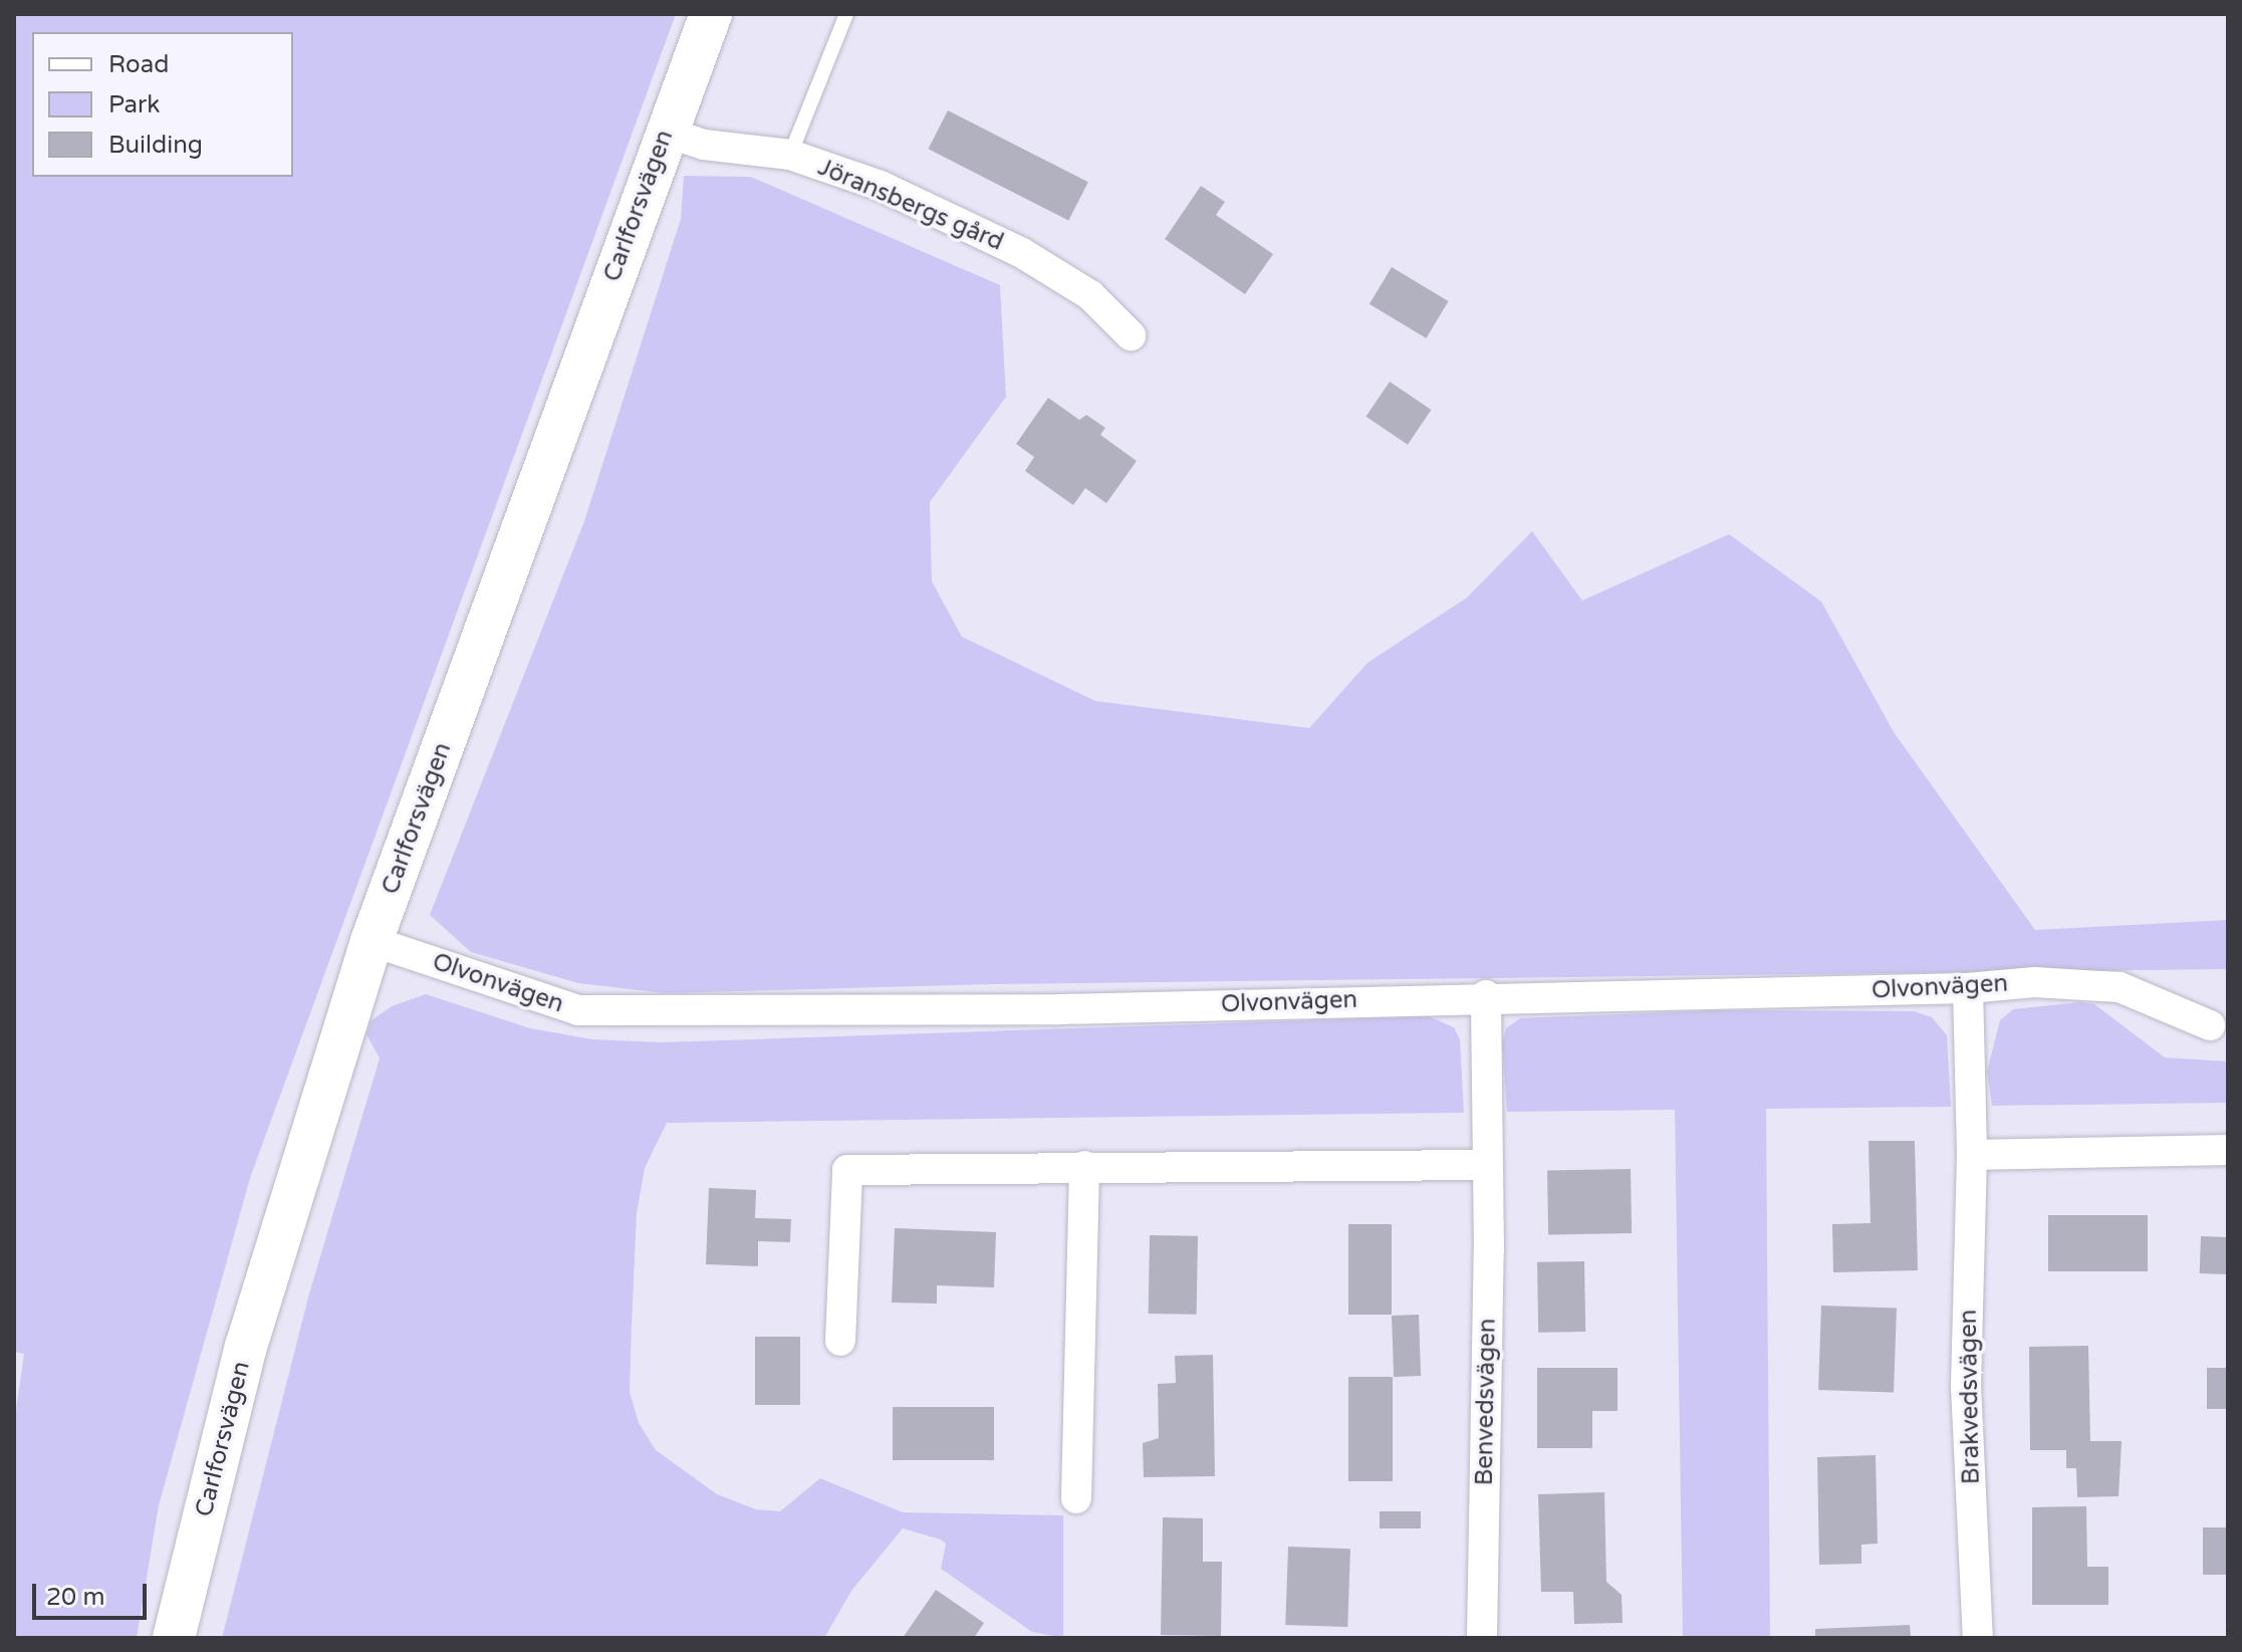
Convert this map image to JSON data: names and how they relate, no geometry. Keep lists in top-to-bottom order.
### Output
{
  "streets": {
    "street": [
      "Jöransbergs gård",
      "Carlforsvägen",
      "Olvonvägen",
      "Brakvedsvägen",
      "Benvedsvägen"
    ]
  },
  "crossings": [
    ["Jöransbergs gård", "Carlforsvägen"],
    ["Carlforsvägen", "Olvonvägen"],
    ["Olvonvägen", "Brakvedsvägen"],
    ["Olvonvägen", "Benvedsvägen"]
  ],
  "legend": ["Road", "Park", "Building"],
  "scale_bar": "20 m"
}
